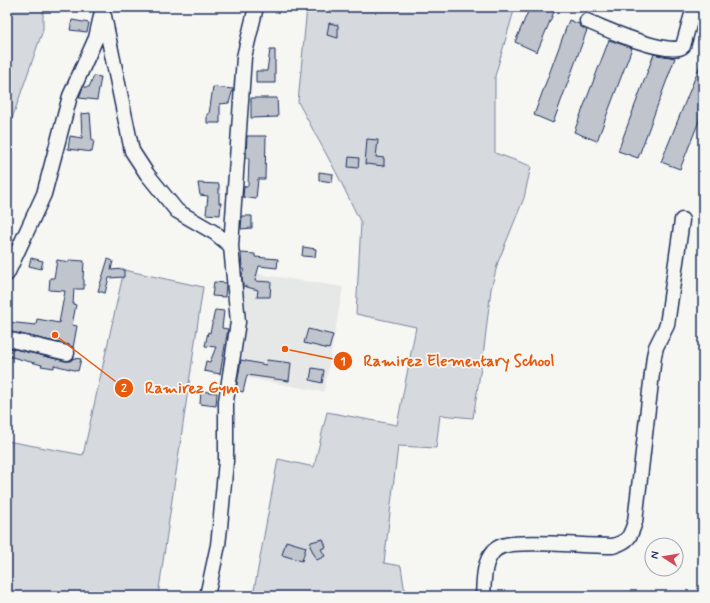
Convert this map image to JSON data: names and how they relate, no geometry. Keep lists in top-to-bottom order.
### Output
{
  "places": ["Ramirez Gym", "Ramirez Elementary School"],
  "north": "left"
}
